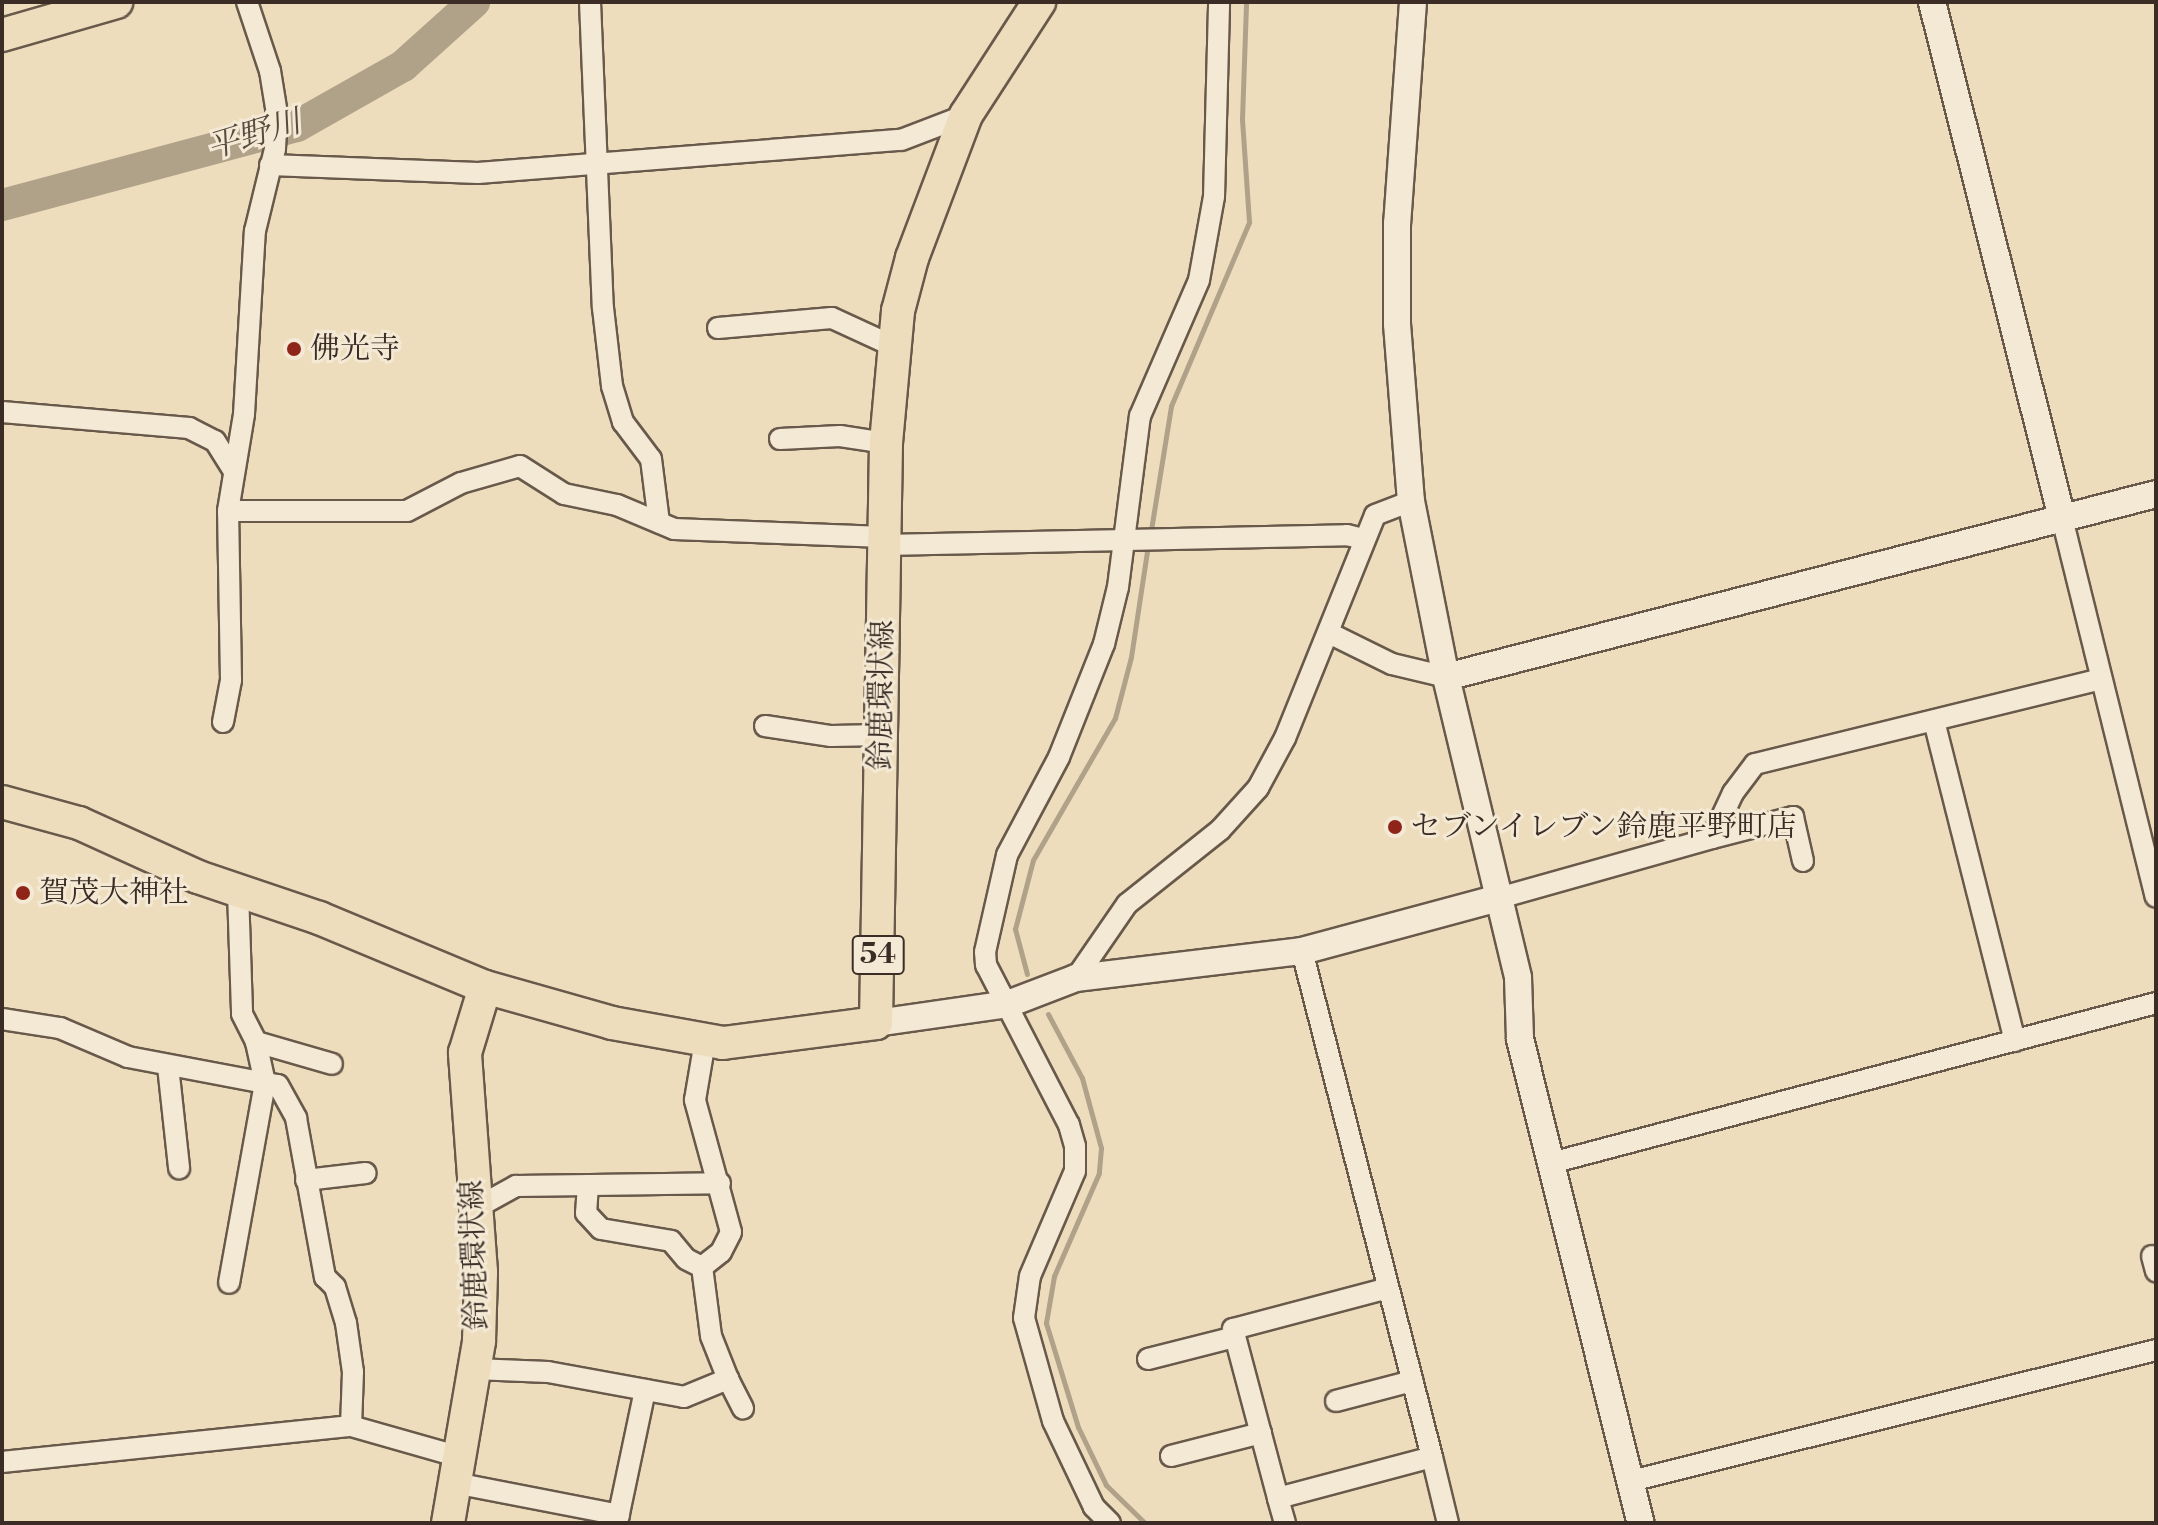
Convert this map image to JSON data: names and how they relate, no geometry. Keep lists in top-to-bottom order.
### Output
{
  "streets": {
    "main road": ["鈴鹿環状線", "54"]
  },
  "crossings": [
    ["鈴鹿環状線", "54"]
  ],
  "water": ["平野川"],
  "places": ["佛光寺", "セブンイレブン鈴鹿平野町店", "賀茂大神社"]
}
